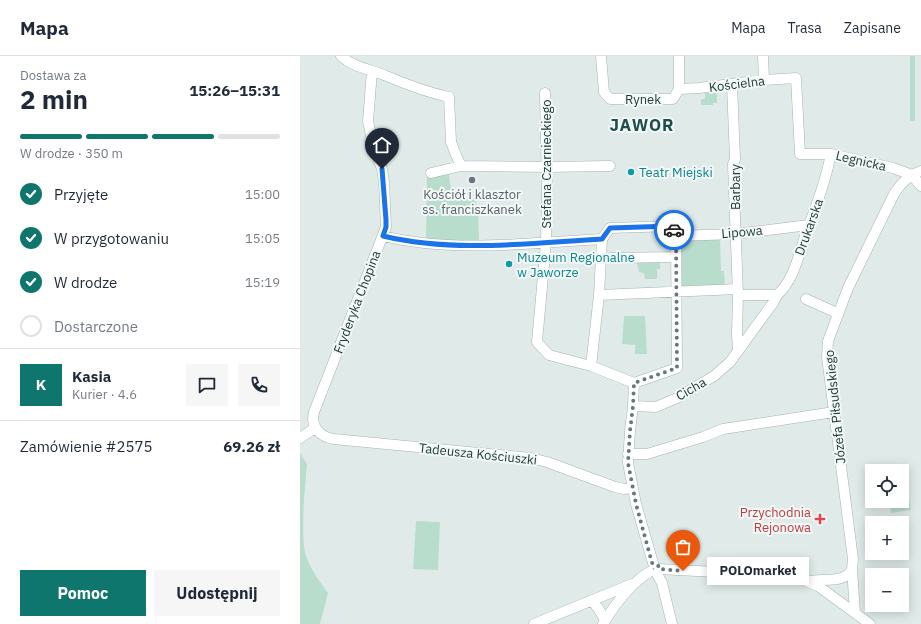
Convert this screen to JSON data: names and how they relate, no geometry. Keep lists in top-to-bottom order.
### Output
{
  "streets": {
    "street": [
      "Kościelna",
      "Rynek",
      "Legnicka",
      "Stefana Czarnieckiego",
      "Barbary",
      "Drukarska",
      "Lipowa",
      "Fryderyka Chopina",
      "Cicha",
      "Józefa Piłsudskiego",
      "Tadeusza Kościuszki"
    ]
  },
  "crossings": [
    ["Kościelna", "Rynek"],
    ["Kościelna", "Legnicka"],
    ["Kościelna", "Barbary"],
    ["Legnicka", "Drukarska"],
    ["Legnicka", "Józefa Piłsudskiego"],
    ["Barbary", "Drukarska"],
    ["Barbary", "Lipowa"],
    ["Barbary", "Cicha"],
    ["Drukarska", "Lipowa"],
    ["Drukarska", "Cicha"],
    ["Fryderyka Chopina", "Tadeusza Kościuszki"]
  ],
  "districts": ["JAWOR"],
  "places": {
    "other": [
      "Teatr Miejski",
      "Kościół i klasztor ss. franciszkanek",
      "Muzeum Regionalne w Jaworze",
      "POLOmarket"
    ],
    "health": ["Przychodnia Rejonowa"]
  },
  "page": {
    "header": "Mapa",
    "nav": ["Mapa", "Trasa", "Zapisane"],
    "heading": ["2 min", "Dostawa za", "15:26–15:31"],
    "panel": [
      "Kasia",
      "Kurier · 4.6",
      "Zamówienie #2575",
      "69.26 zł"
    ],
    "bar": "W drodze · 350 m",
    "list": [
      ["Przyjęte", "15:00"],
      ["W przygotowaniu", "15:05"],
      ["W drodze", "15:19"],
      "Dostarczone"
    ],
    "round": "K",
    "map_buttons": ["+", "−"],
    "bubble": "POLOmarket",
    "buttons": ["Pomoc", "Udostępnij"]
  }
}
